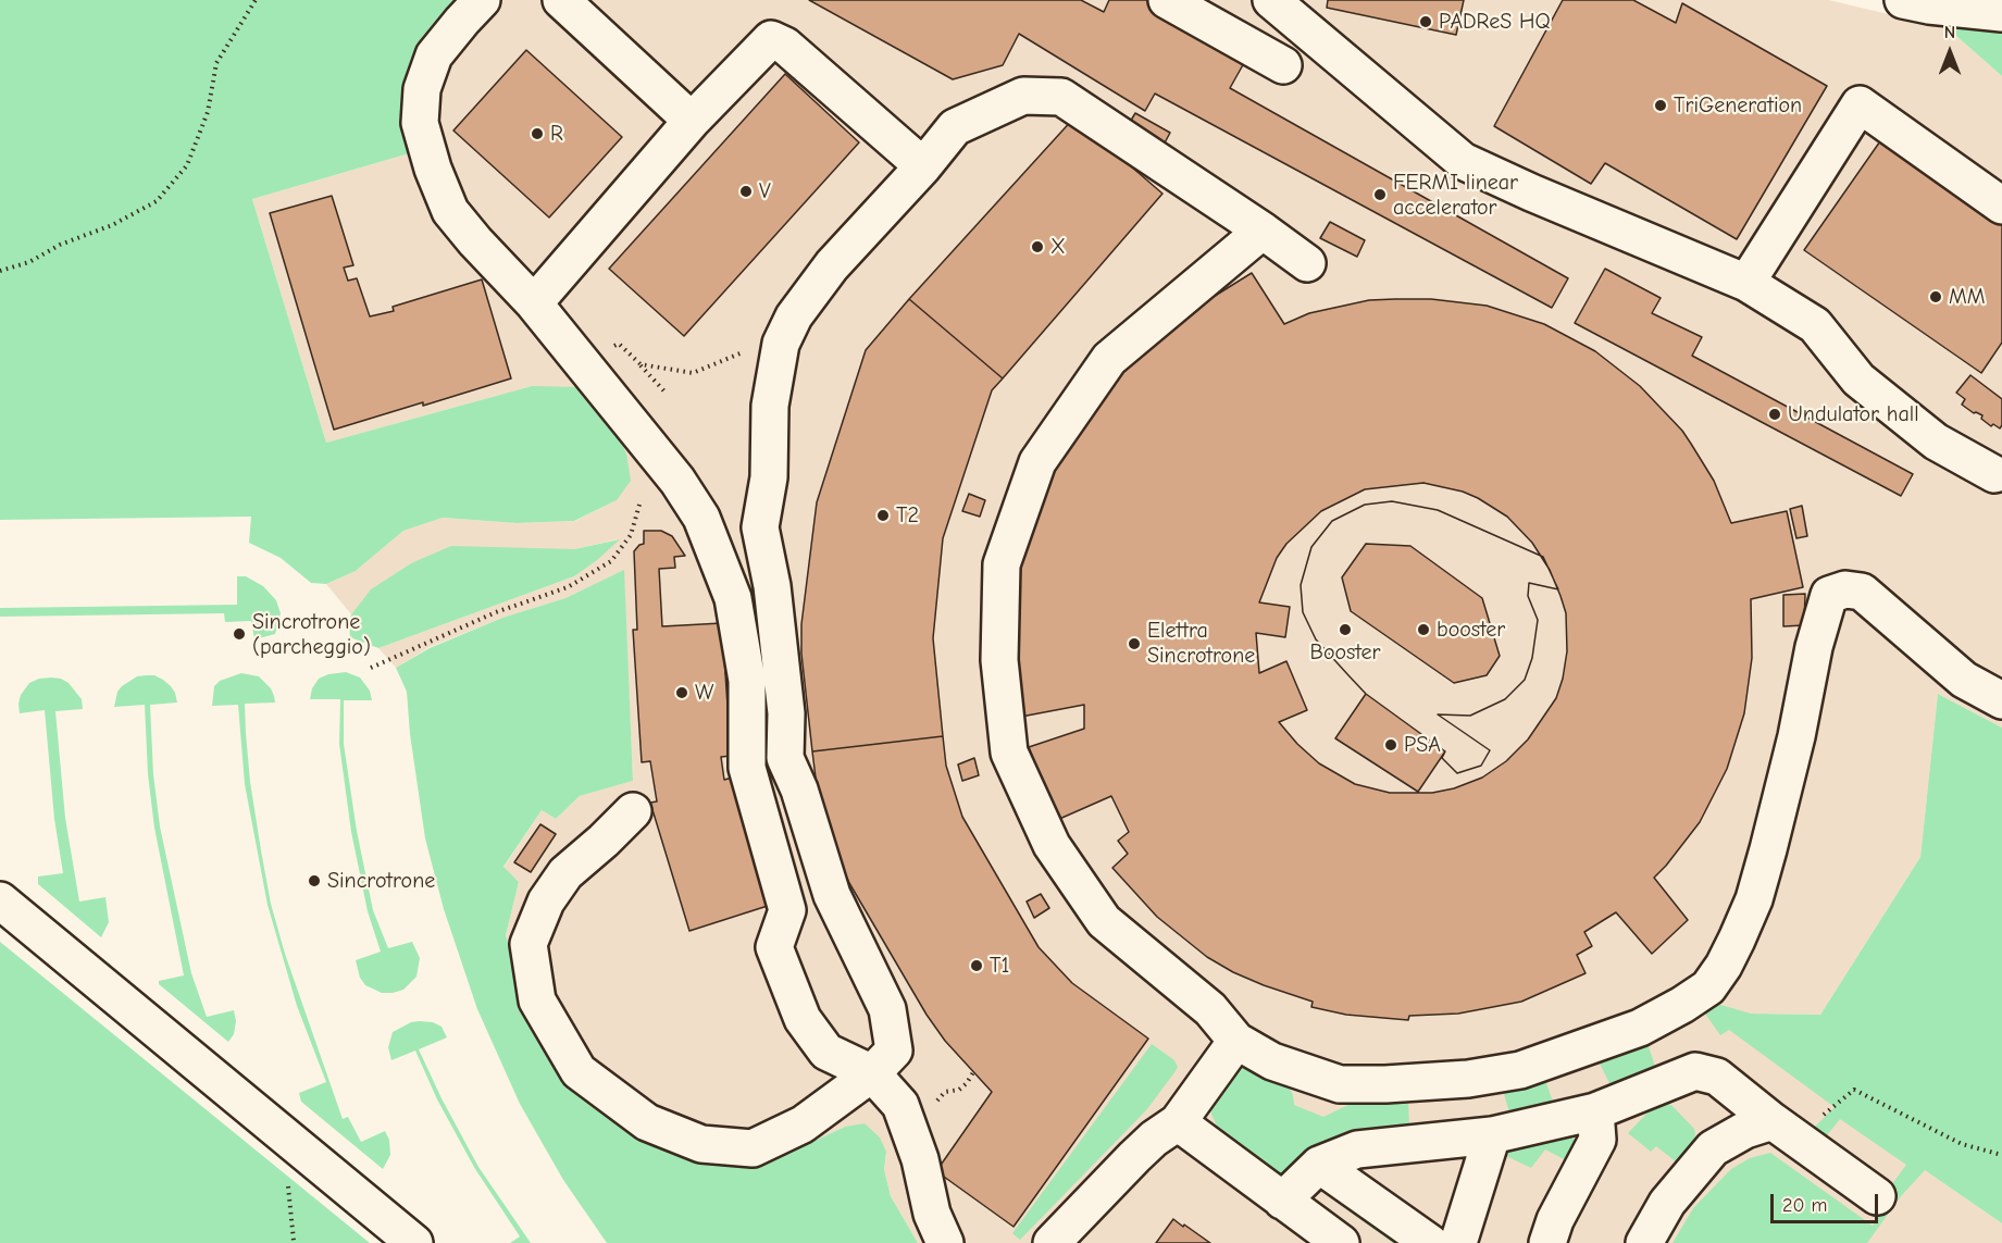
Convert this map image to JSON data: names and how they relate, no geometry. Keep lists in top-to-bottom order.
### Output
{
  "places": [
    "PADReS HQ",
    "TriGeneration",
    "R",
    "V",
    "FERMI linear accelerator",
    "X",
    "MM",
    "Undulator hall",
    "T2",
    "Booster",
    "booster",
    "Sincrotrone (parcheggio)",
    "Elettra Sincrotrone",
    "W",
    "PSA",
    "Sincrotrone",
    "T1"
  ],
  "scale_bar": "20 m",
  "north": "top"
}
